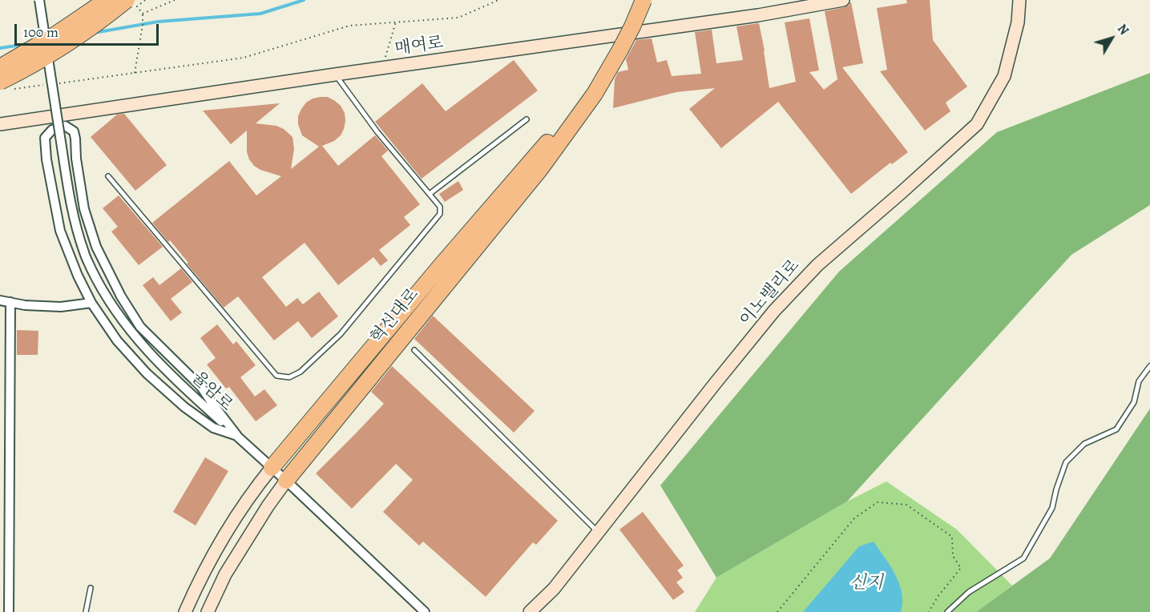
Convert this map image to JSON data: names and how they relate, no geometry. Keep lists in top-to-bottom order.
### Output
{
  "streets": {
    "highway": ["혁신대로"],
    "main road": ["매여로", "이노밸리로"],
    "street": ["율암로"]
  },
  "crossings": [
    ["혁신대로", "율암로"]
  ],
  "water": ["신지"],
  "scale_bar": "100 m",
  "north": "top right"
}
